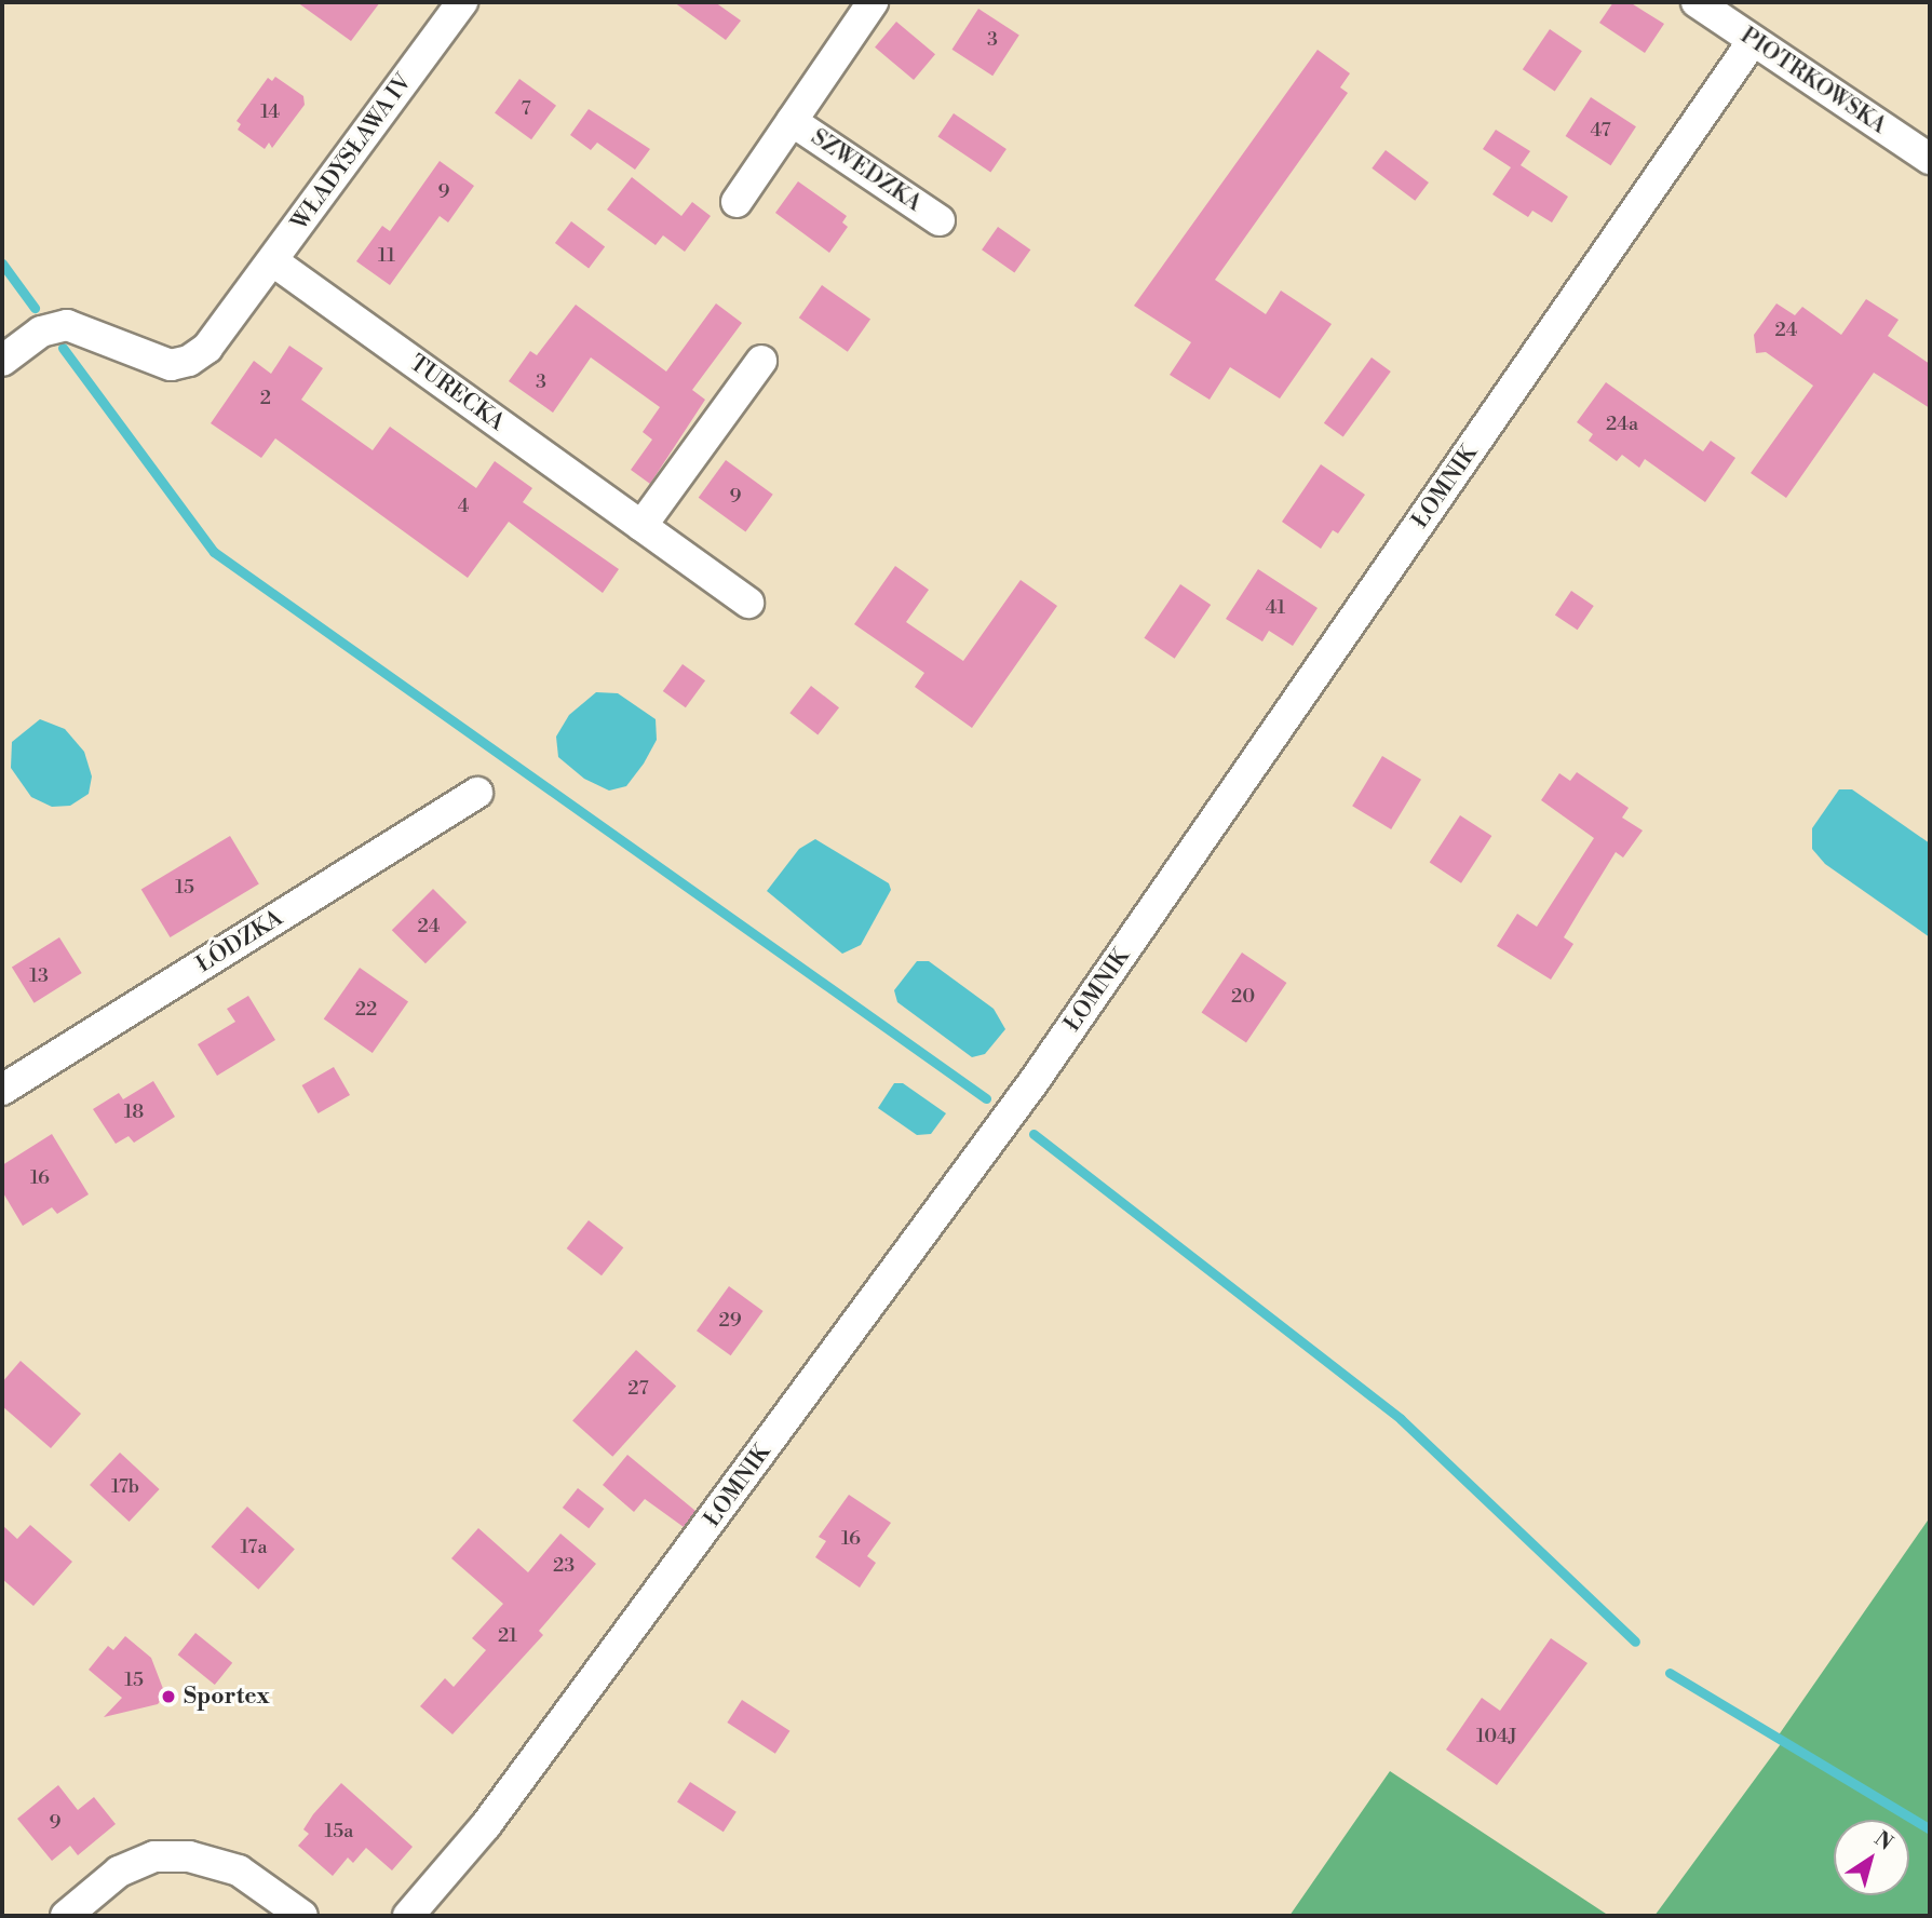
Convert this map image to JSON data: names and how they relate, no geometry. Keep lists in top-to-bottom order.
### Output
{
  "streets": {
    "street": [
      "PIOTRKOWSKA",
      "WŁADYSŁAWA IV",
      "SZWEDZKA",
      "TURECKA",
      "ŁOMNIK",
      "ŁÓDZKA"
    ]
  },
  "crossings": [
    ["PIOTRKOWSKA", "ŁOMNIK"],
    ["WŁADYSŁAWA IV", "TURECKA"]
  ],
  "places": ["Sportex"],
  "house_numbers": [
    "3",
    "7",
    "14",
    "47",
    "9",
    "11",
    "24",
    "3",
    "2",
    "24a",
    "9",
    "4",
    "41",
    "15",
    "24",
    "13",
    "20",
    "22",
    "18",
    "16",
    "29",
    "27",
    "17b",
    "16",
    "17a",
    "23",
    "21",
    "15",
    "104J",
    "9",
    "15a"
  ],
  "north": "top right"
}
